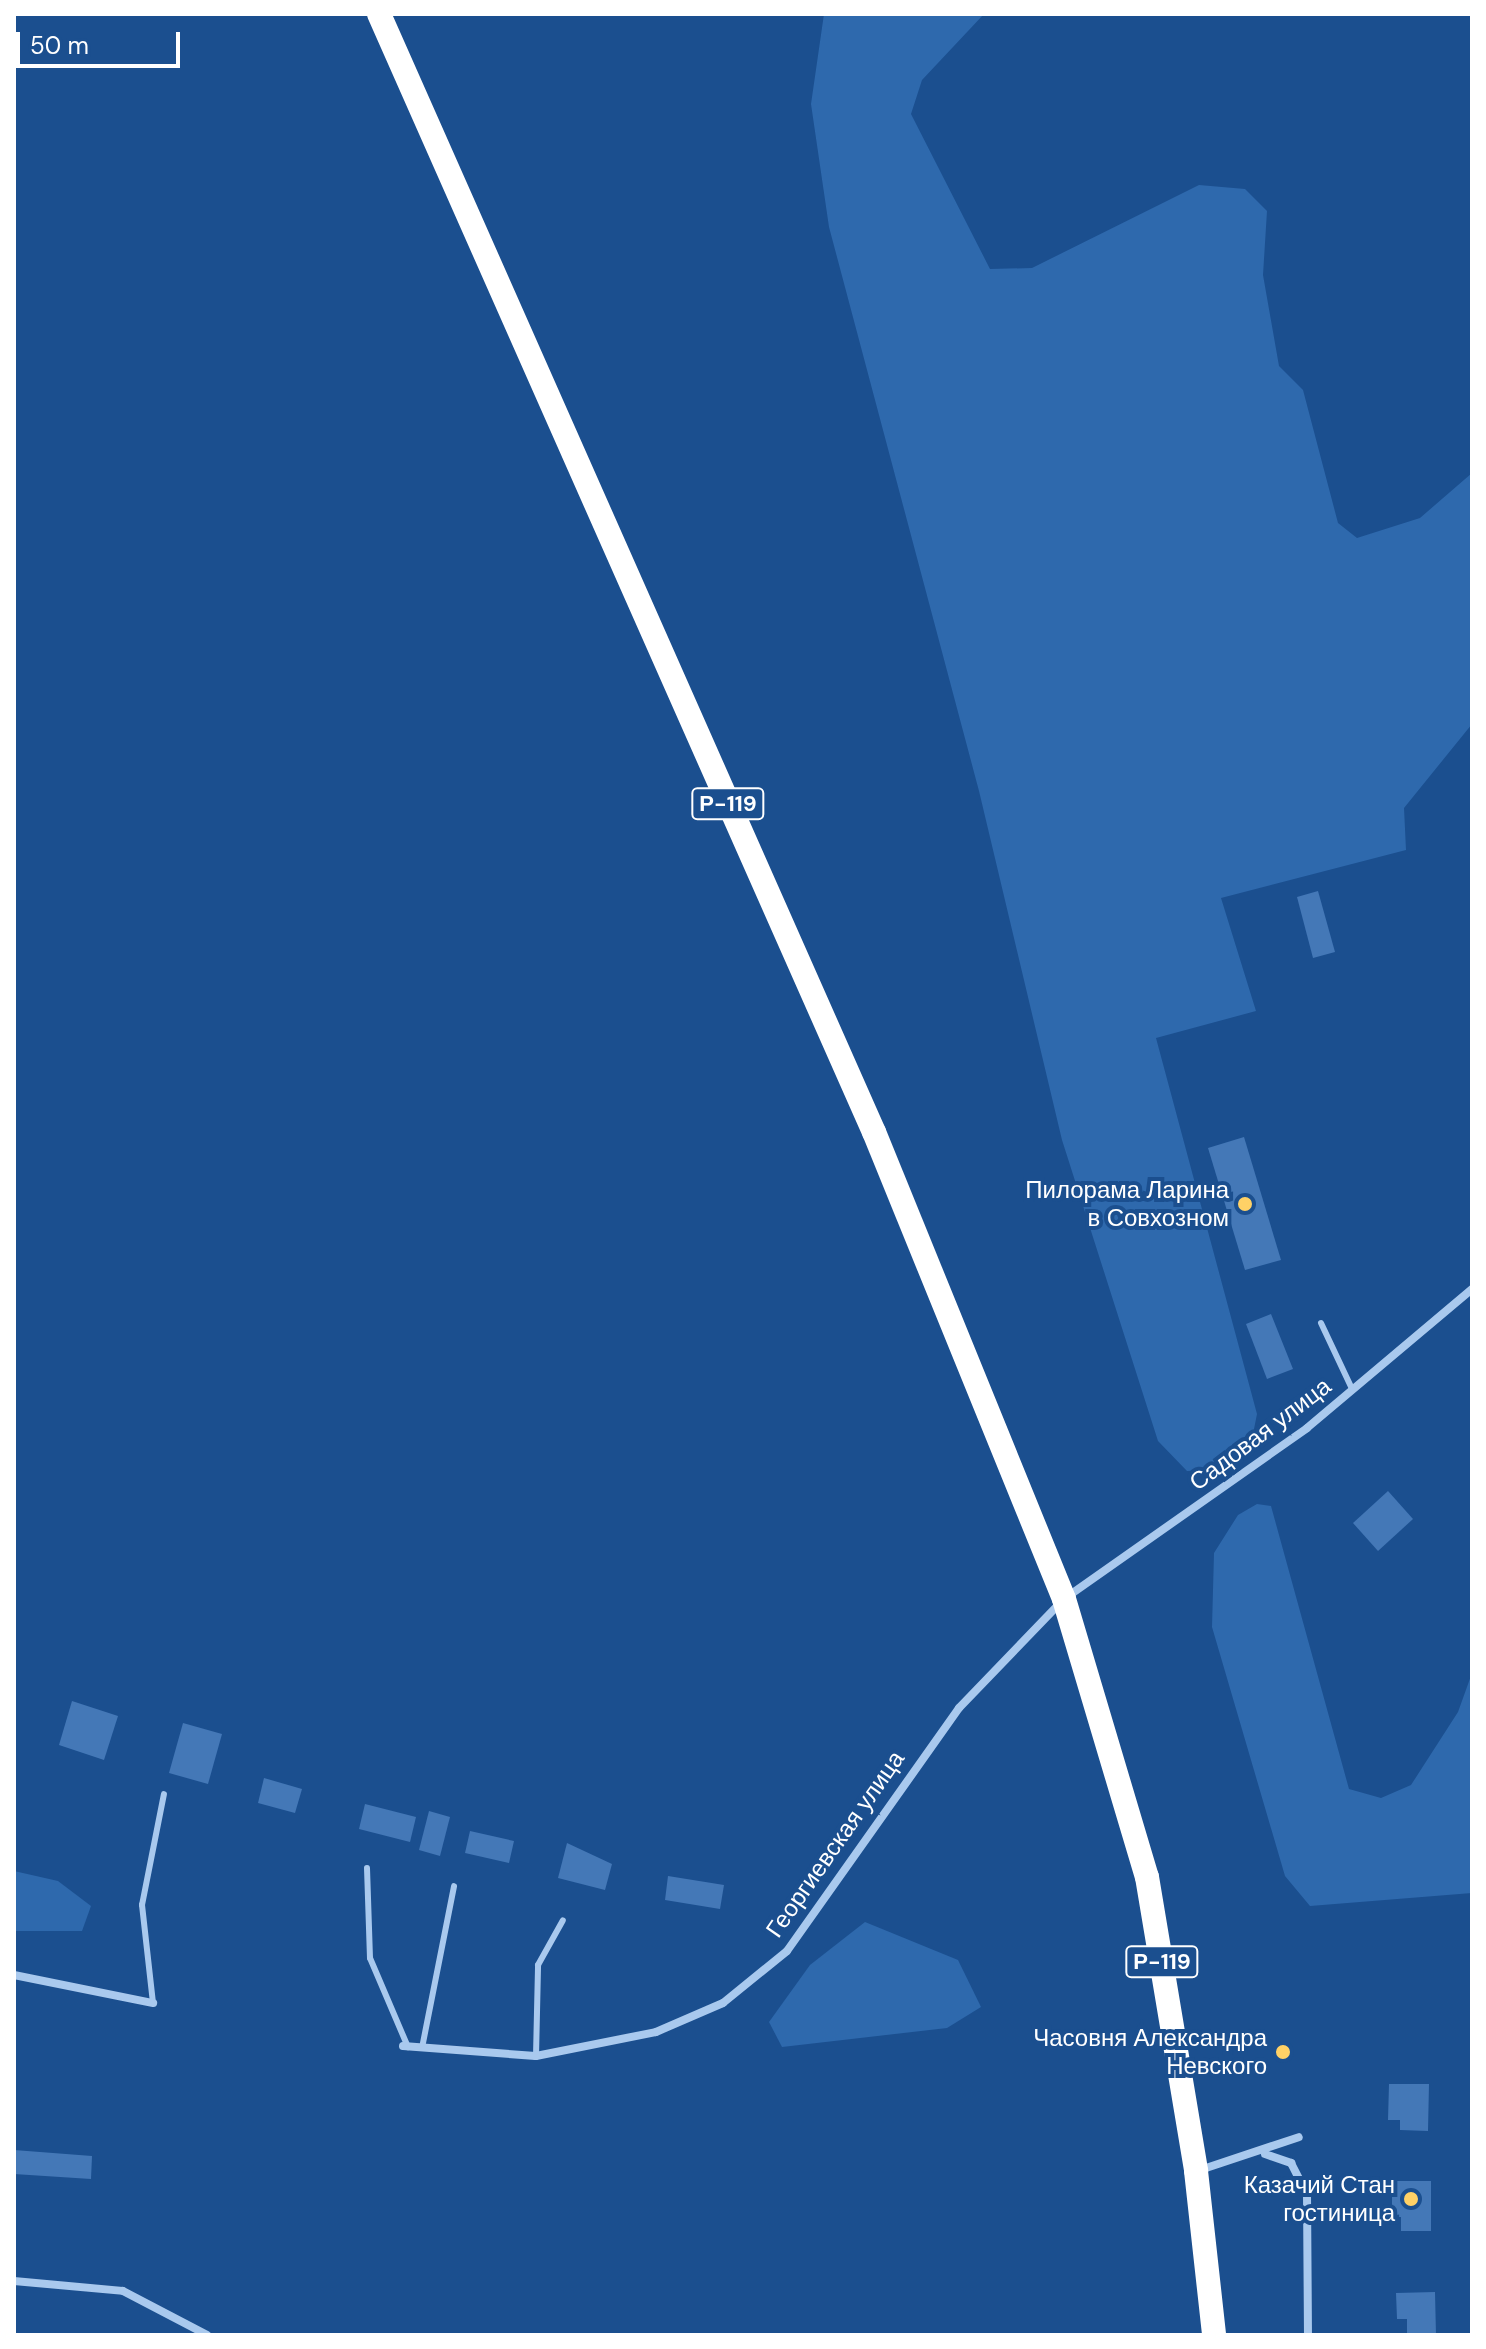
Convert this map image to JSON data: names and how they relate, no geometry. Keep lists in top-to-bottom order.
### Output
{
  "streets": {
    "highway": ["Р-119"],
    "street": ["Садовая улица", "Георгиевская улица"]
  },
  "crossings": [
    ["Р-119", "Садовая улица"],
    ["Р-119", "Георгиевская улица"],
    ["Садовая улица", "Георгиевская улица"]
  ],
  "places": ["Пилорама Ларина в Совхозном", "Часовня Александра Невского", "Казачий Стан гостиница"],
  "scale_bar": "50 m"
}
